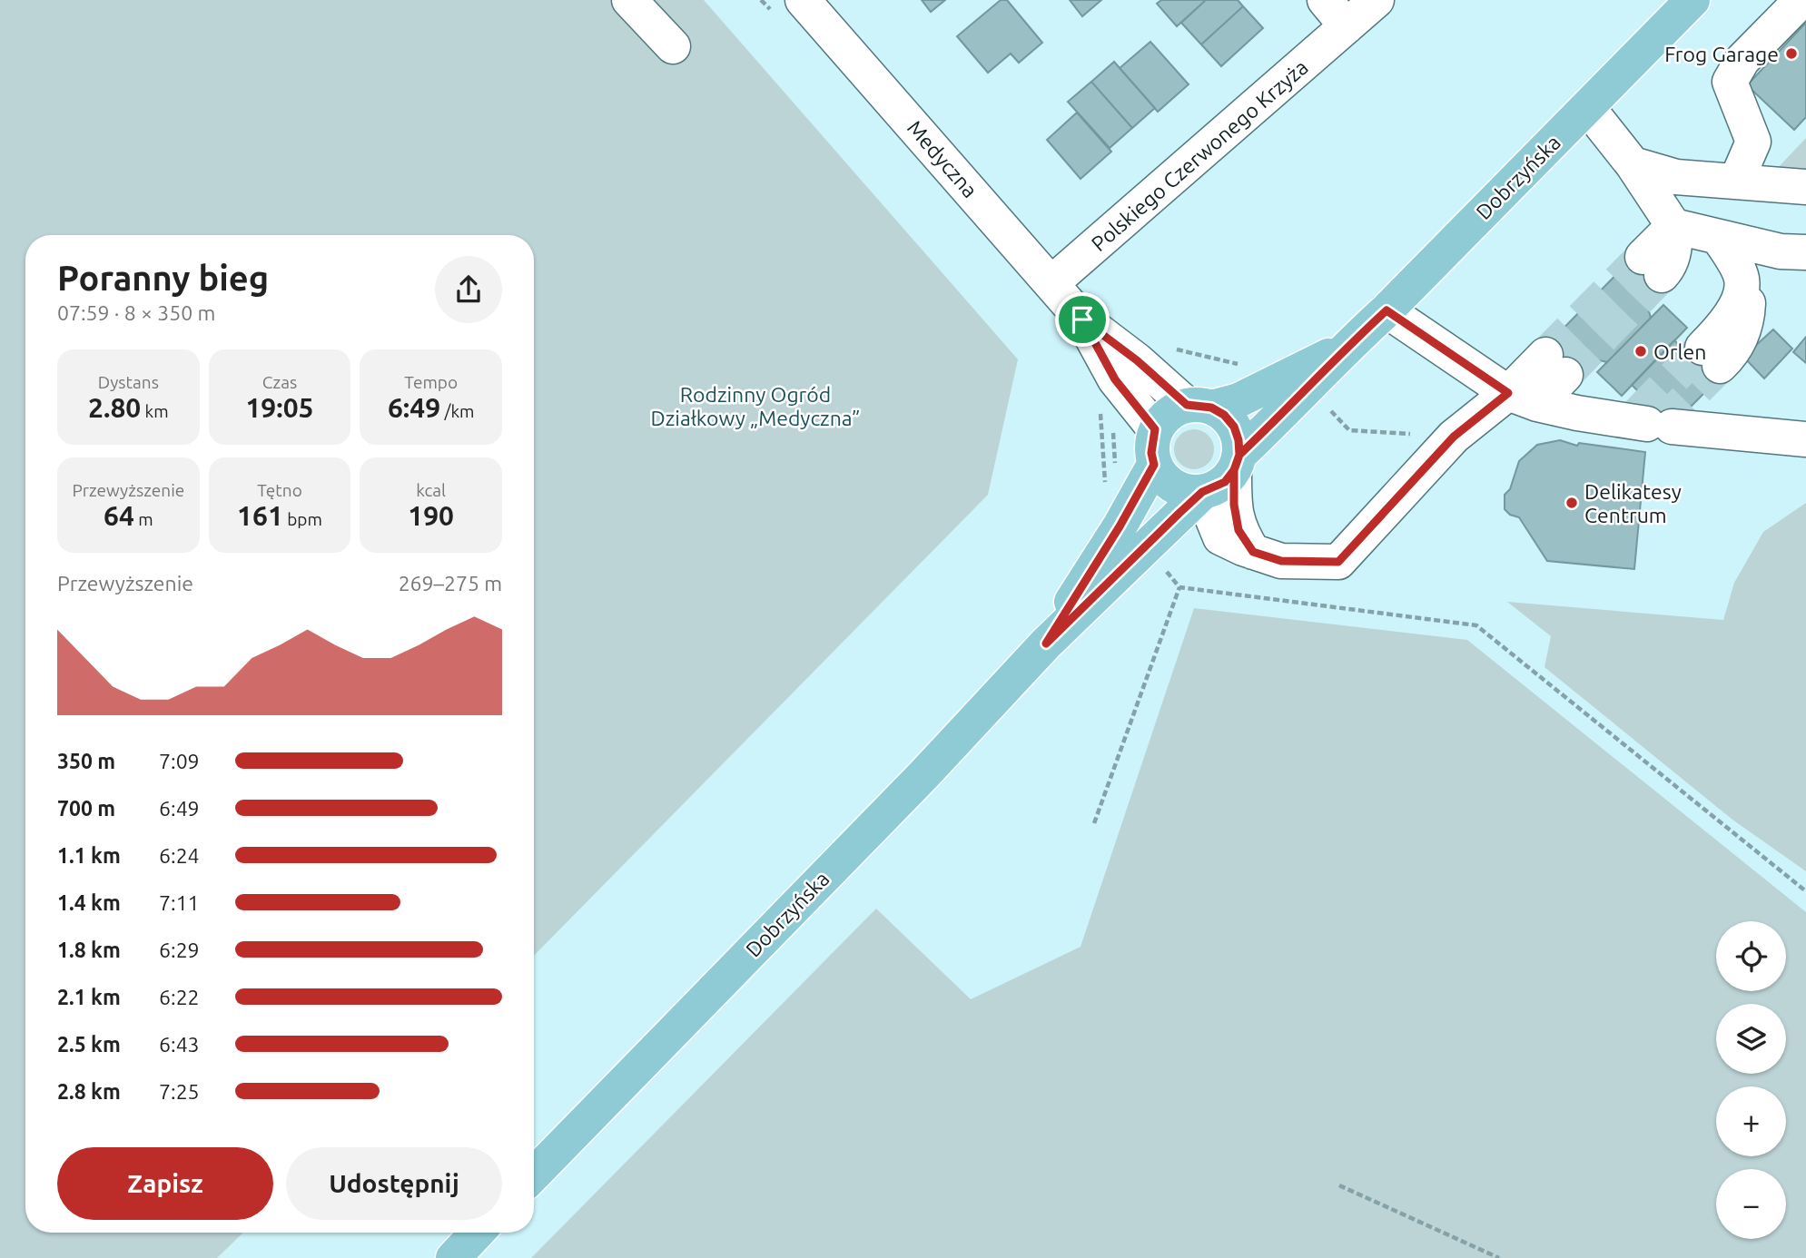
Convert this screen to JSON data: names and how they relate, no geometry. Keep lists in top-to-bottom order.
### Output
{
  "streets": {
    "main road": ["Dobrzyńska"],
    "street": ["Polskiego Czerwonego Krzyża", "Medyczna"]
  },
  "crossings": [
    ["Polskiego Czerwonego Krzyża", "Medyczna"],
    ["Medyczna", "Dobrzyńska"]
  ],
  "parks": ["Rodzinny Ogród Działkowy „Medyczna”"],
  "places": ["Frog Garage", "Orlen", "Delikatesy Centrum"],
  "page": {
    "heading": ["Poranny bieg", "07:59 · 8 × 350 m"],
    "stats": [
      ["Dystans", "2.80 km"],
      ["Czas", "19:05"],
      ["Tempo", "6:49 /km"],
      ["Przewyższenie", "64 m"],
      ["Tętno", "161 bpm"],
      ["kcal", "190"]
    ],
    "chart": ["Przewyższenie", "269–275 m"],
    "list": [
      {
        "name": "350 m",
        "note": "7:09"
      },
      {
        "name": "700 m",
        "note": "6:49"
      },
      {
        "name": "1.1 km",
        "note": "6:24"
      },
      {
        "name": "1.4 km",
        "note": "7:11"
      },
      {
        "name": "1.8 km",
        "note": "6:29"
      },
      {
        "name": "2.1 km",
        "note": "6:22"
      },
      {
        "name": "2.5 km",
        "note": "6:43"
      },
      {
        "name": "2.8 km",
        "note": "7:25"
      }
    ],
    "map_buttons": ["+", "−"],
    "buttons": ["Zapisz", "Udostępnij"]
  }
}
